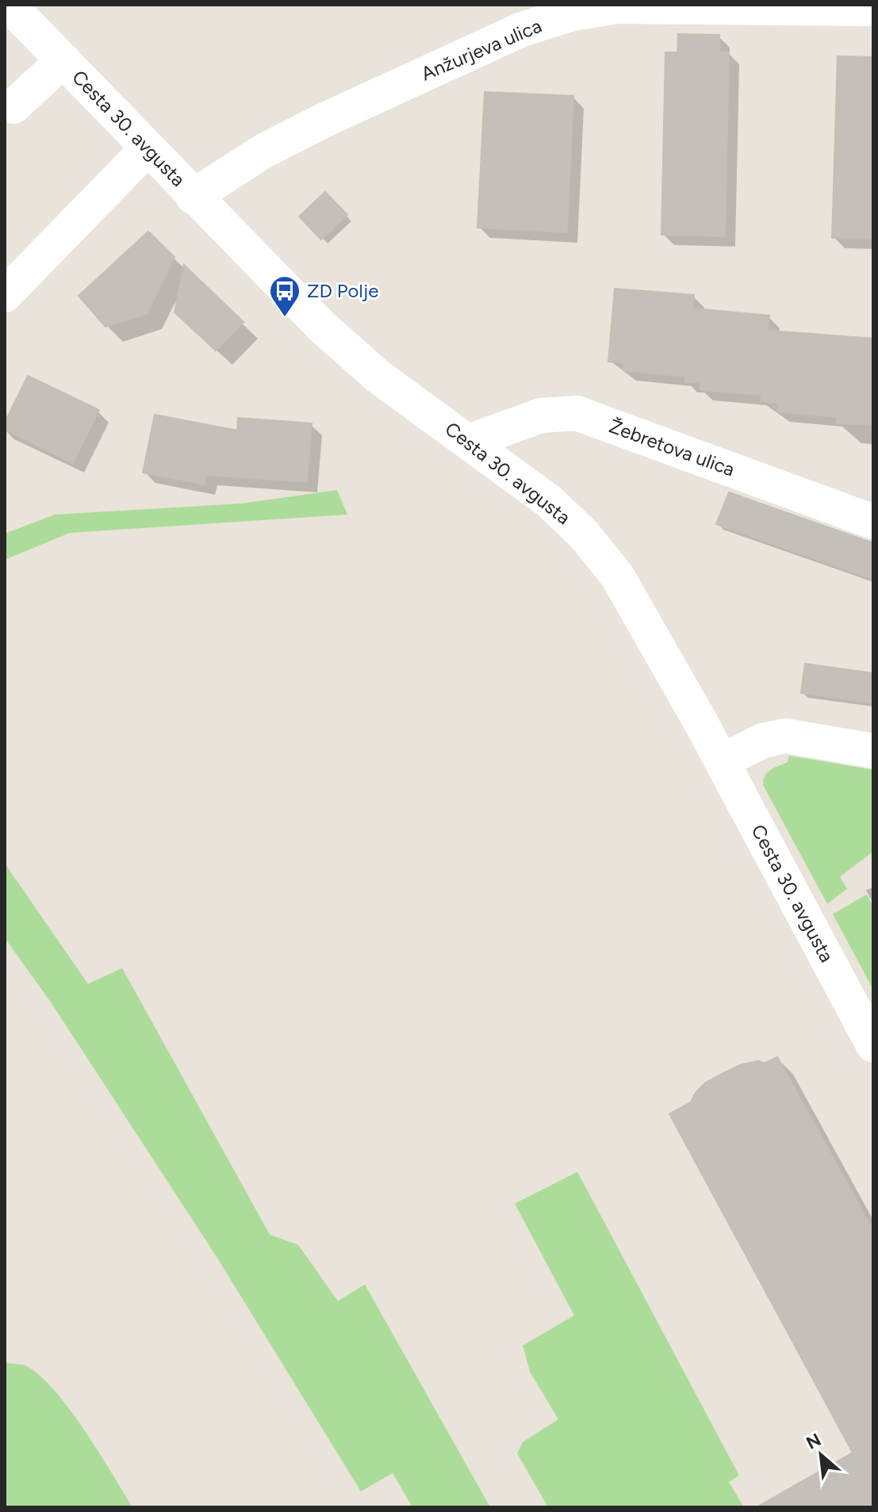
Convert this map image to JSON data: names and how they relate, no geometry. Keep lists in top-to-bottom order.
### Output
{
  "streets": {
    "street": ["Anžurjeva ulica", "Cesta 30. avgusta", "Žebretova ulica"]
  },
  "crossings": [
    ["Anžurjeva ulica", "Cesta 30. avgusta"],
    ["Cesta 30. avgusta", "Žebretova ulica"]
  ],
  "places": {
    "bus stop": ["ZD Polje"]
  },
  "north": "top left"
}
